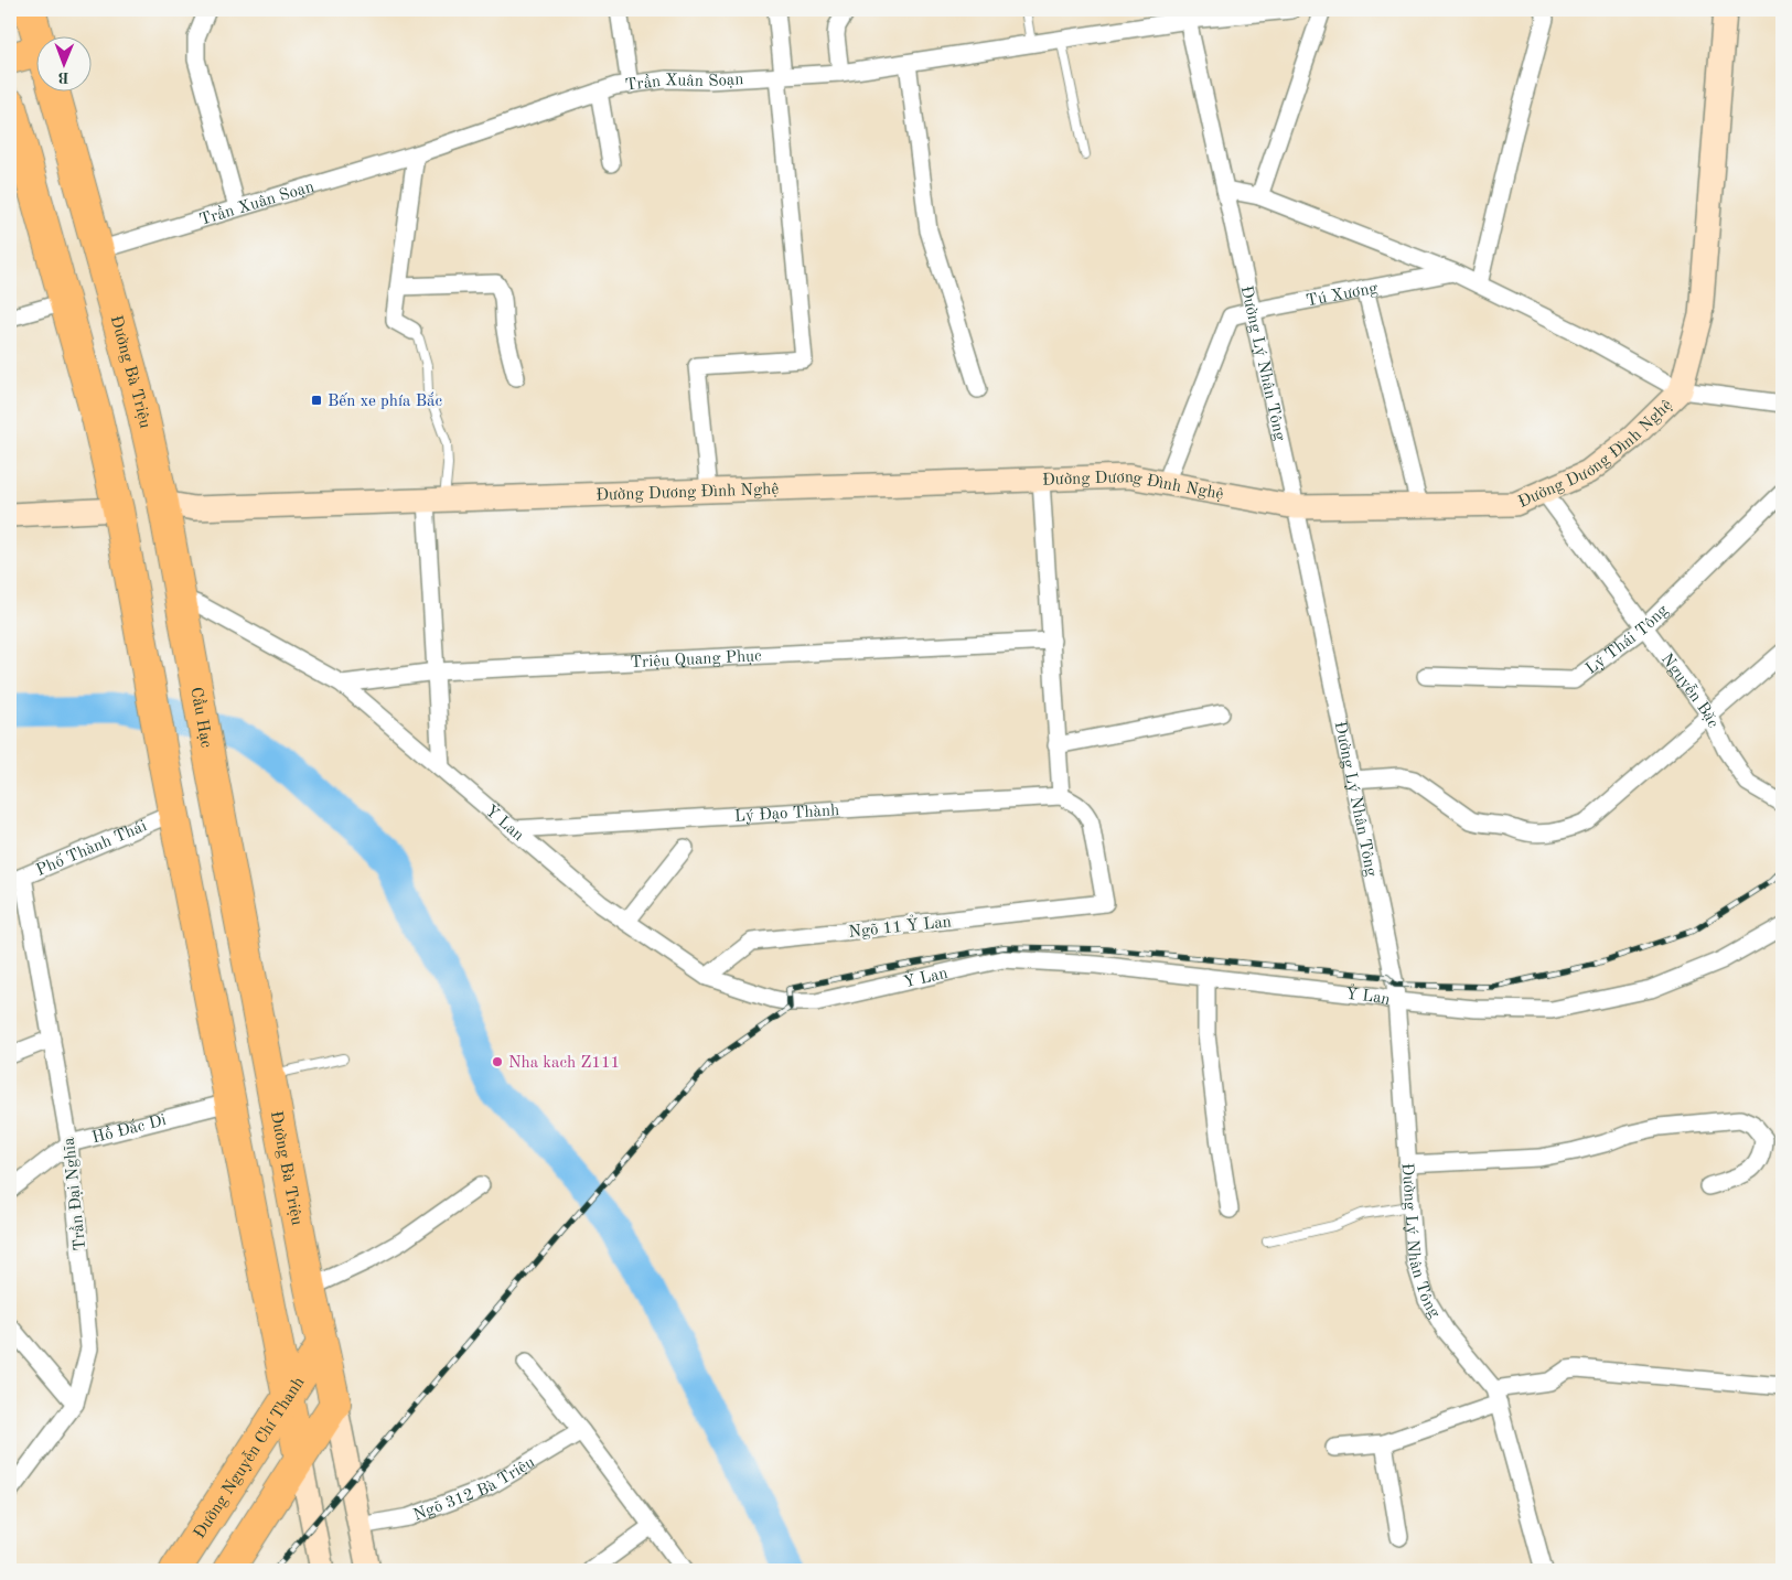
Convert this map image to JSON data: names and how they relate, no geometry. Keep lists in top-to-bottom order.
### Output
{
  "streets": {
    "highway": ["Đường Bà Triệu", "Cầu Hạc", "Đường Nguyễn Chí Thanh"],
    "main road": ["Đường Dương Đình Nghệ"],
    "street": [
      "Trần Xuân Soạn",
      "Tú Xương",
      "Đường Lý Nhân Tông",
      "Lý Thái Tông",
      "Triệu Quang Phục",
      "Nguyễn Bặc",
      "Lý Đạo Thành",
      "Ỷ Lan",
      "Phố Thành Thái",
      "Ngõ 11 Ỷ Lan",
      "Hồ Đắc Di",
      "Trần Đại Nghĩa",
      "Ngõ 312 Bà Triệu"
    ]
  },
  "crossings": [
    ["Trần Xuân Soạn", "Đường Lý Nhân Tông"],
    ["Trần Xuân Soạn", "Đường Bà Triệu"],
    ["Tú Xương", "Đường Lý Nhân Tông"],
    ["Tú Xương", "Đường Dương Đình Nghệ"],
    ["Đường Lý Nhân Tông", "Đường Dương Đình Nghệ"],
    ["Đường Lý Nhân Tông", "Ỷ Lan"],
    ["Đường Bà Triệu", "Đường Dương Đình Nghệ"],
    ["Đường Bà Triệu", "Cầu Hạc"],
    ["Đường Bà Triệu", "Ỷ Lan"],
    ["Đường Bà Triệu", "Đường Nguyễn Chí Thanh"],
    ["Đường Bà Triệu", "Ngõ 312 Bà Triệu"],
    ["Đường Dương Đình Nghệ", "Nguyễn Bặc"],
    ["Lý Thái Tông", "Nguyễn Bặc"],
    ["Triệu Quang Phục", "Ỷ Lan"],
    ["Lý Đạo Thành", "Ỷ Lan"],
    ["Lý Đạo Thành", "Ngõ 11 Ỷ Lan"],
    ["Ỷ Lan", "Ngõ 11 Ỷ Lan"],
    ["Phố Thành Thái", "Trần Đại Nghĩa"],
    ["Hồ Đắc Di", "Trần Đại Nghĩa"]
  ],
  "places": {
    "transit": ["Bến xe phía Bắc"],
    "other": ["Nha kach Z111"]
  },
  "north": "bottom"
}
